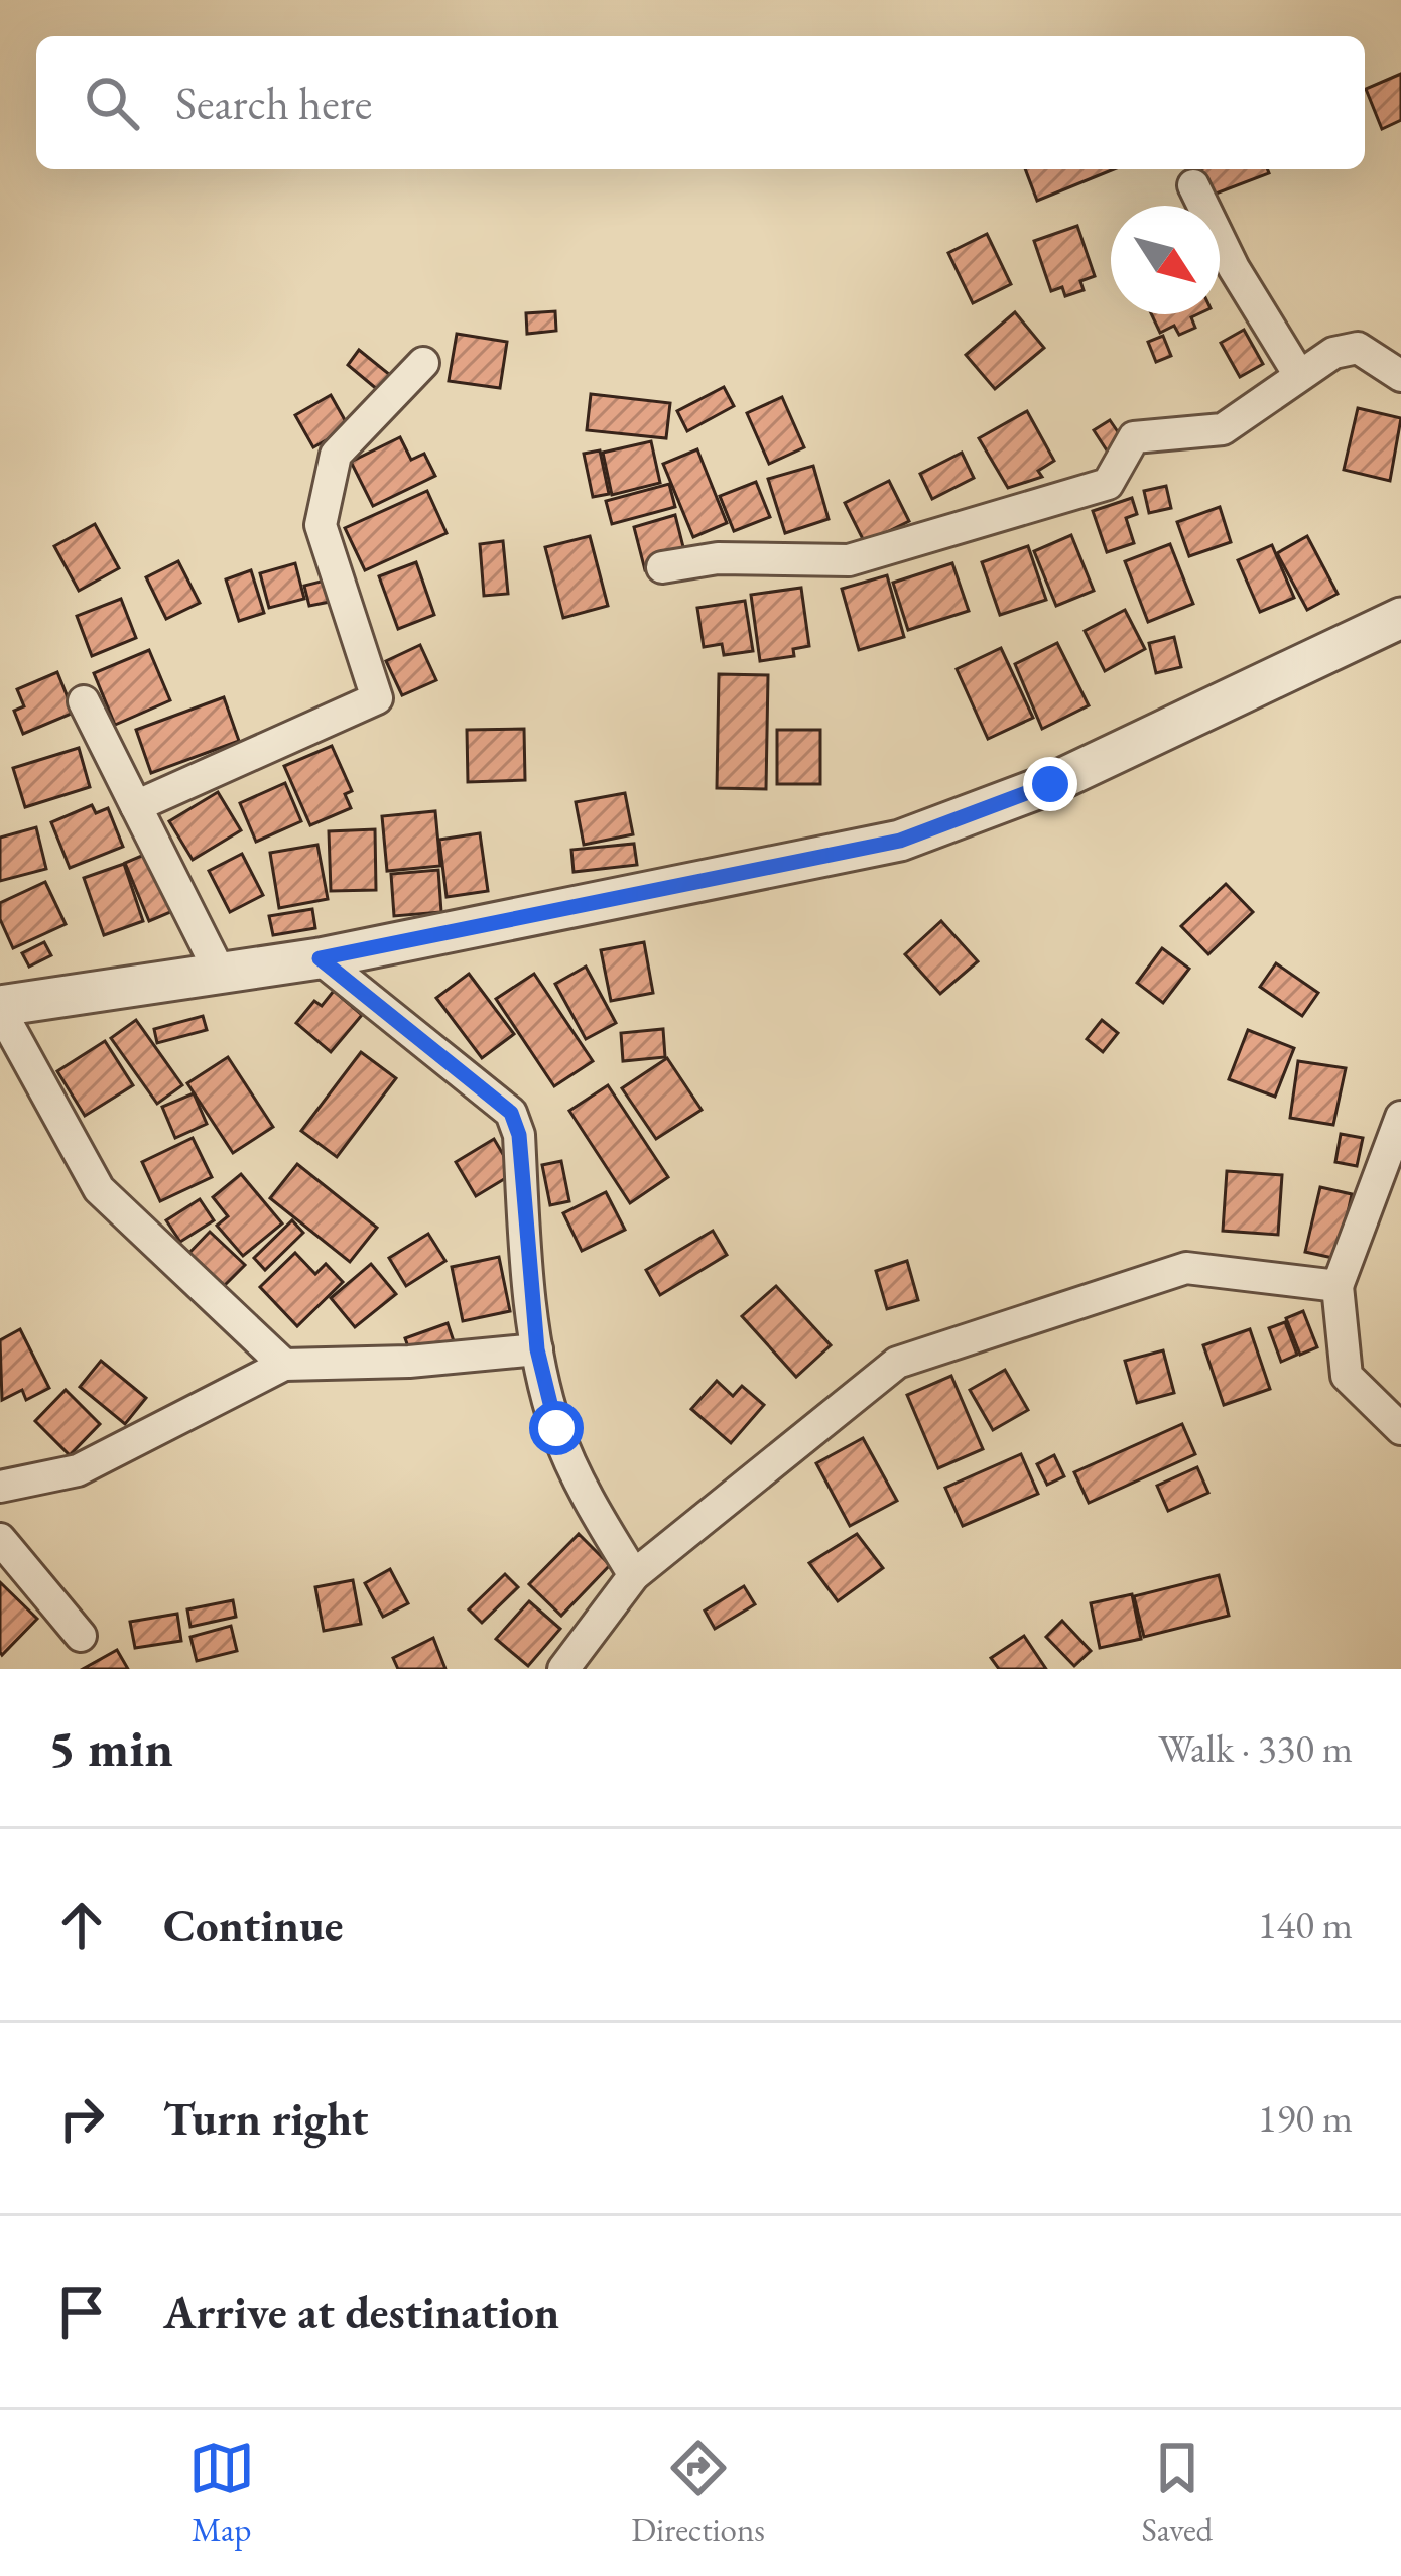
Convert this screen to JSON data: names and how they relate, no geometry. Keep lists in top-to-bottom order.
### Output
{
  "north": "bottom right",
  "page": {
    "search": "Search here",
    "heading": ["5 min", "Walk · 330 m"],
    "list": [
      ["Continue", "140 m"],
      ["Turn right", "190 m"],
      "Arrive at destination"
    ],
    "nav": ["Map", "Directions", "Saved"]
  }
}
